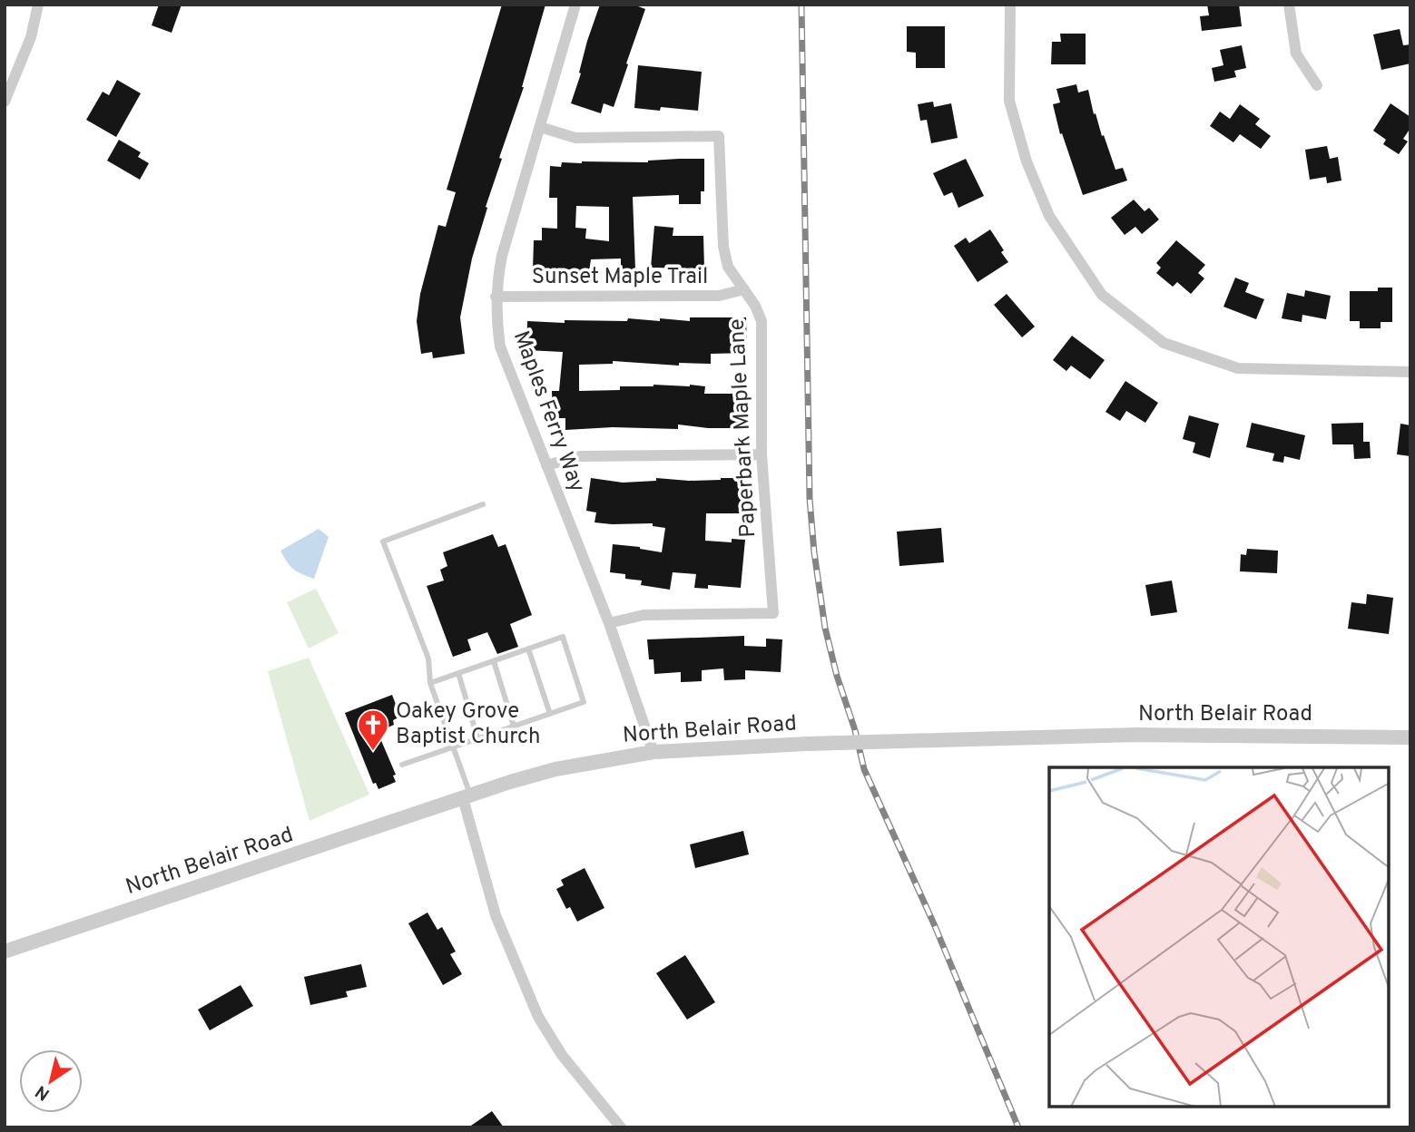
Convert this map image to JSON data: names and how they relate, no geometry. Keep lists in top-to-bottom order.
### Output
{
  "streets": {
    "street": [
      "Sunset Maple Trail",
      "Maples Ferry Way",
      "Paperbark Maple Lane",
      "North Belair Road"
    ]
  },
  "crossings": [
    ["Sunset Maple Trail", "Maples Ferry Way"],
    ["Sunset Maple Trail", "Paperbark Maple Lane"],
    ["Maples Ferry Way", "Paperbark Maple Lane"],
    ["Maples Ferry Way", "North Belair Road"]
  ],
  "places": {
    "church": ["Oakey Grove Baptist Church"]
  },
  "north": "bottom left"
}
